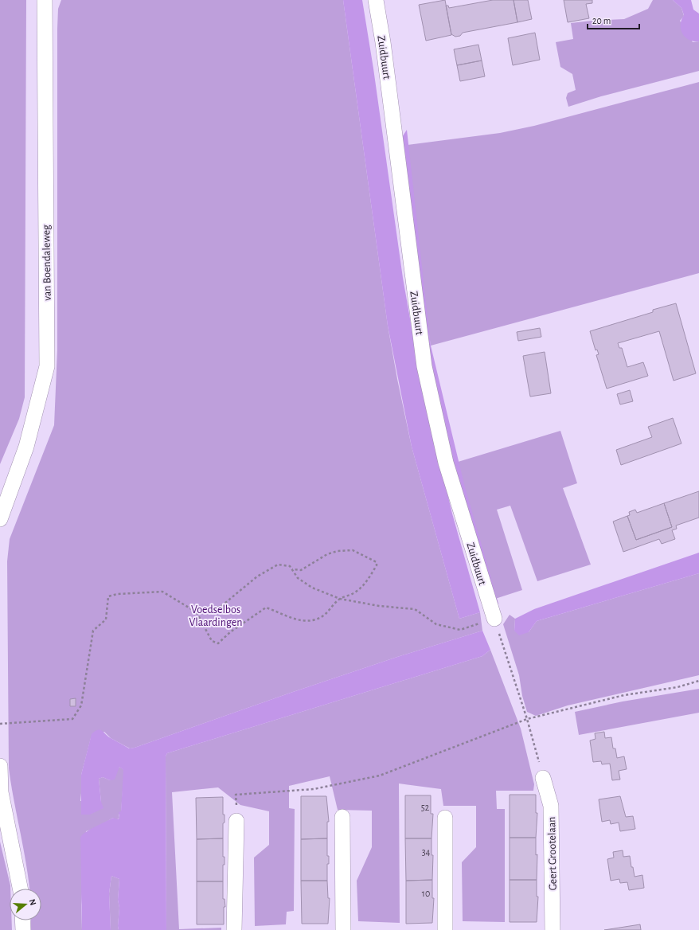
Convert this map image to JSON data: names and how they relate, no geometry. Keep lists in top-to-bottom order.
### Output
{
  "streets": {
    "street": ["Zuidbuurt", "van Boendaleweg", "Geert Grootelaan"]
  },
  "parks": ["Voedselbos Vlaardingen"],
  "house_numbers": ["52", "34", "10"],
  "scale_bar": "20 m",
  "north": "right"
}
